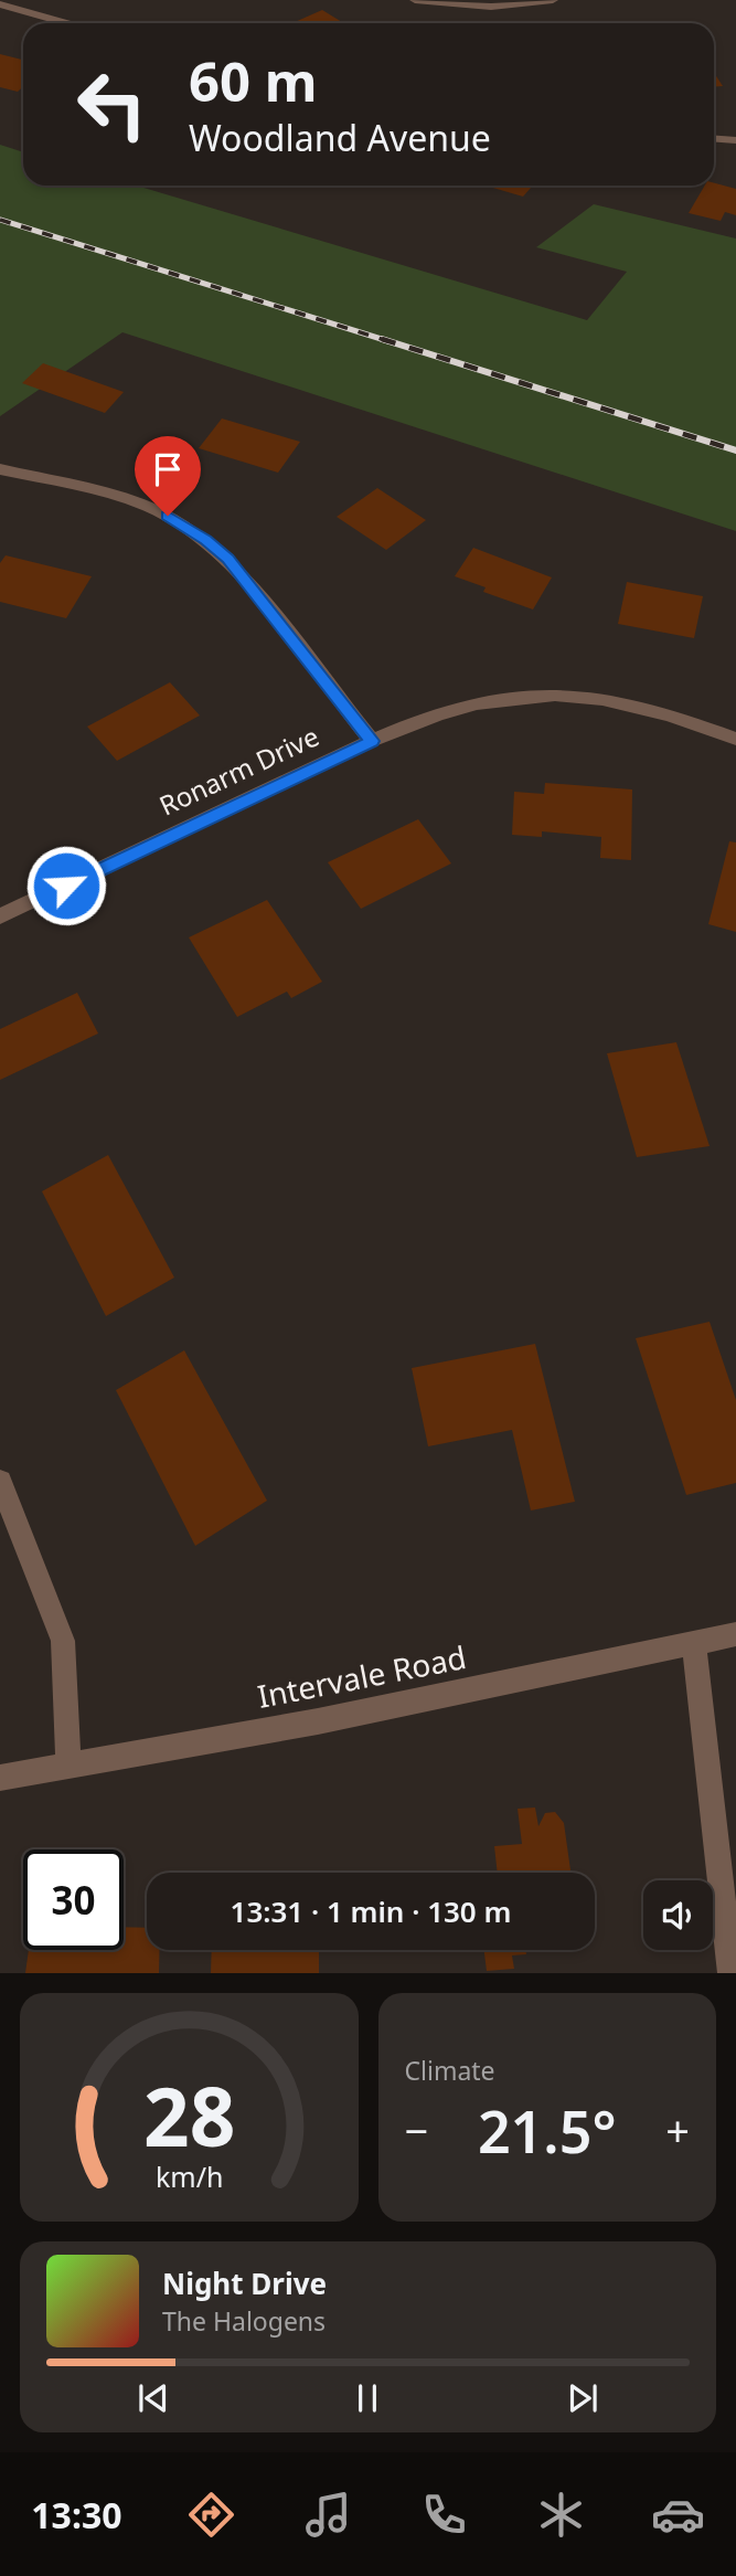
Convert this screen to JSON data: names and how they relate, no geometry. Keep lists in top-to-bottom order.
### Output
{
  "streets": {
    "street": ["Ronarm Drive", "Intervale Road"]
  },
  "page": {
    "turn": ["60 m", "Woodland Avenue"],
    "limit": "30",
    "trip": "13:31 · 1 min · 130 m",
    "tile": "Climate",
    "heat": ["−", "21.5°", "+"],
    "song": ["Night Drive", "The Halogens"],
    "tabs": "13:30",
    "gauge": ["28", "km/h"]
  }
}
